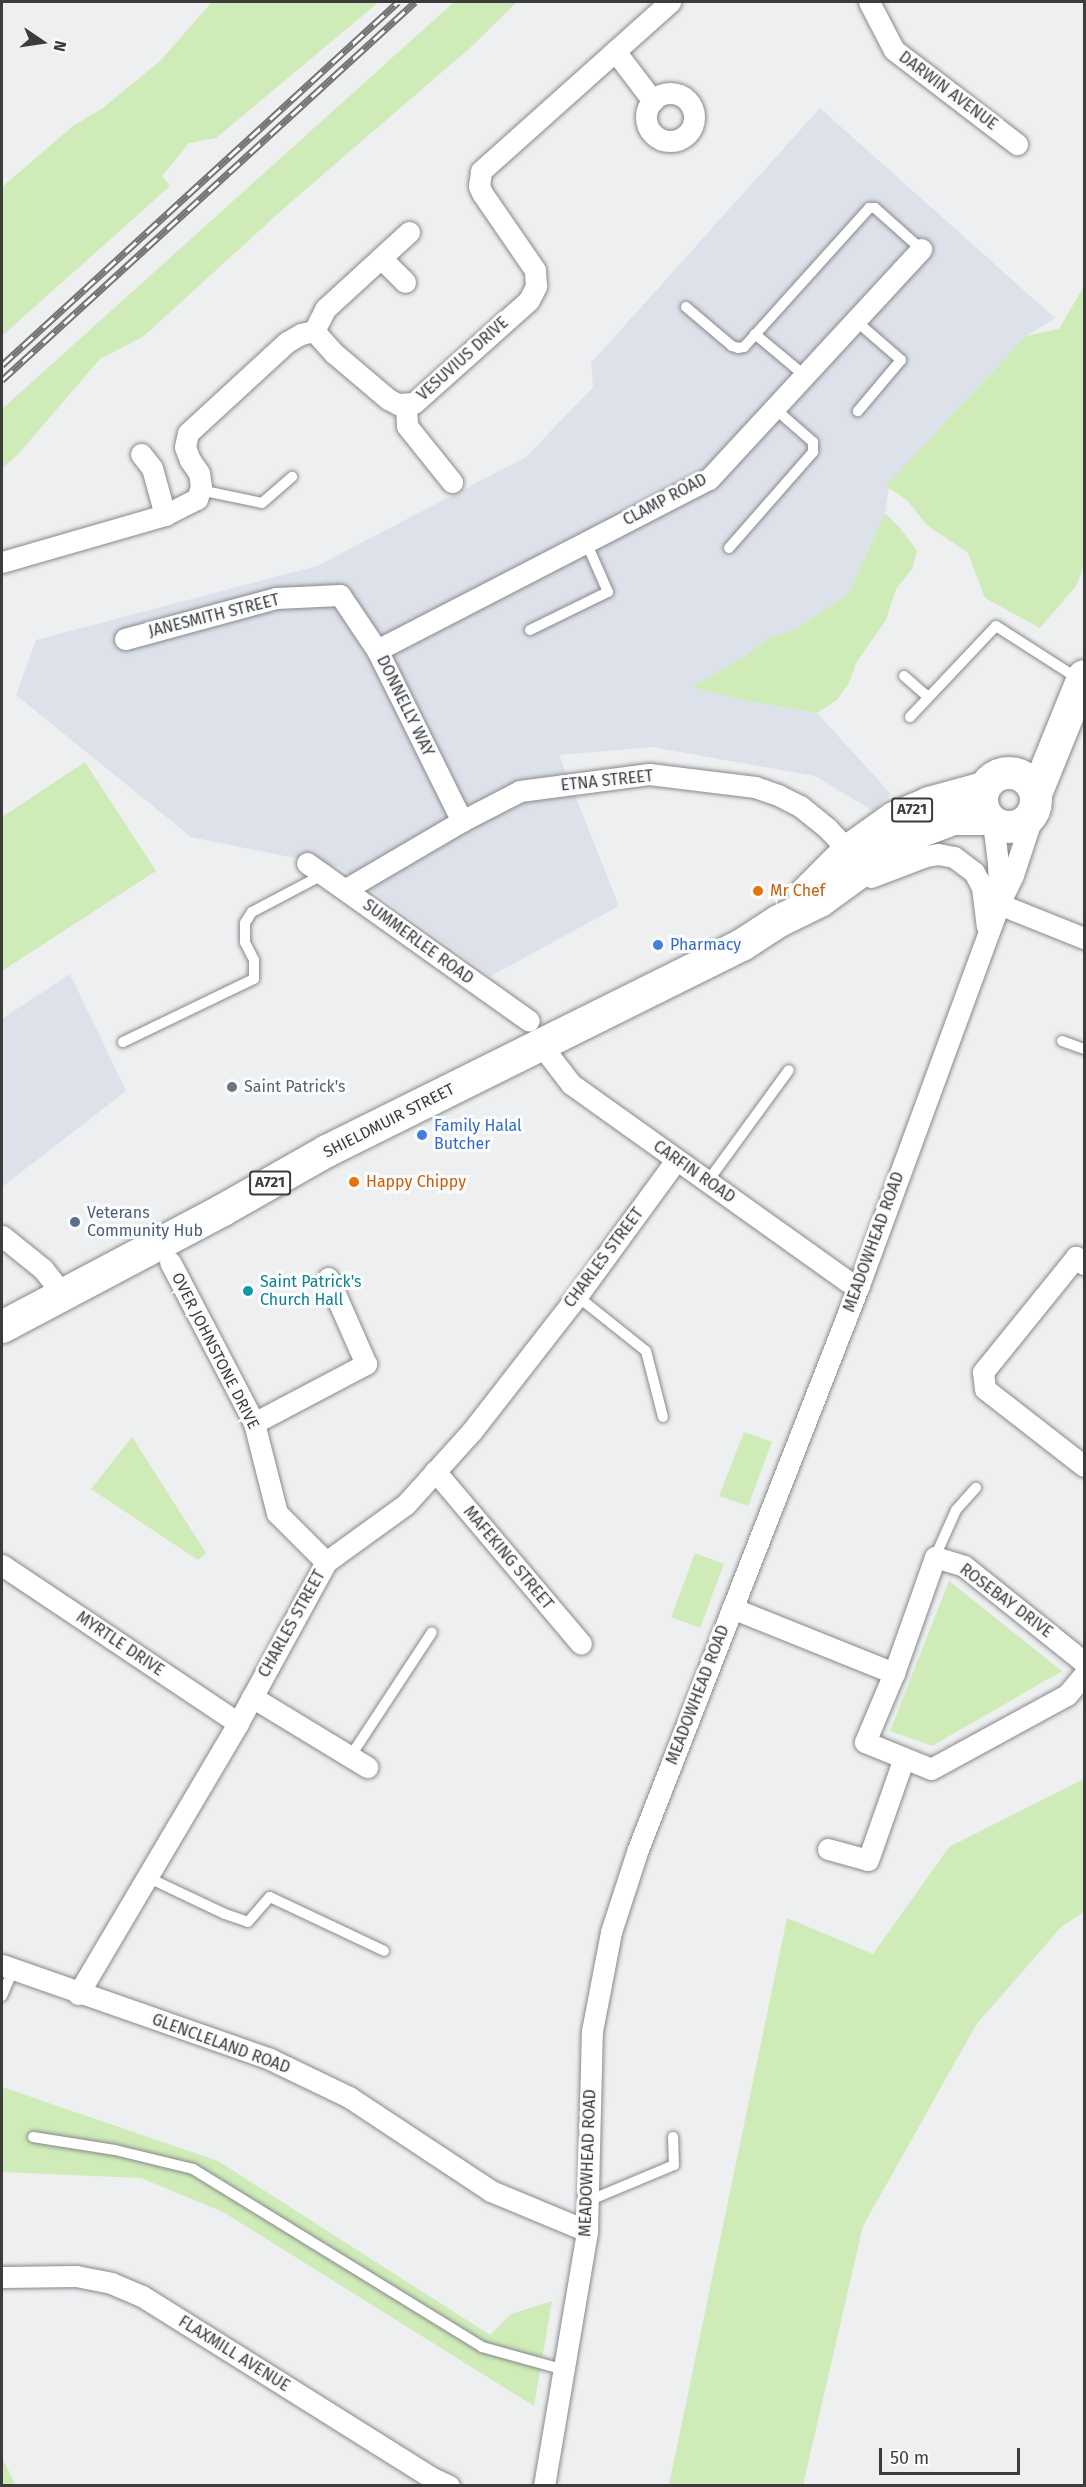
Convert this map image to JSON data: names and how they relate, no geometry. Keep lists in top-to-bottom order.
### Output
{
  "streets": {
    "main road": ["A721", "SHIELDMUIR STREET"],
    "street": [
      "DARWIN AVENUE",
      "VESUVIUS DRIVE",
      "CLAMP ROAD",
      "JANESMITH STREET",
      "DONNELLY WAY",
      "ETNA STREET",
      "SUMMERLEE ROAD",
      "CARFIN ROAD",
      "MEADOWHEAD ROAD",
      "CHARLES STREET",
      "OVER JOHNSTONE DRIVE",
      "MAFEKING STREET",
      "ROSEBAY DRIVE",
      "MYRTLE DRIVE",
      "GLENCLELAND ROAD",
      "FLAXMILL AVENUE"
    ]
  },
  "crossings": [
    ["CLAMP ROAD", "DONNELLY WAY"],
    ["JANESMITH STREET", "DONNELLY WAY"],
    ["DONNELLY WAY", "ETNA STREET"],
    ["ETNA STREET", "SUMMERLEE ROAD"],
    ["ETNA STREET", "SHIELDMUIR STREET"],
    ["A721", "SHIELDMUIR STREET"],
    ["A721", "MEADOWHEAD ROAD"],
    ["SUMMERLEE ROAD", "SHIELDMUIR STREET"],
    ["SUMMERLEE ROAD", "CARFIN ROAD"],
    ["SHIELDMUIR STREET", "CARFIN ROAD"],
    ["SHIELDMUIR STREET", "MEADOWHEAD ROAD"],
    ["CARFIN ROAD", "MEADOWHEAD ROAD"],
    ["CARFIN ROAD", "CHARLES STREET"],
    ["MEADOWHEAD ROAD", "GLENCLELAND ROAD"],
    ["CHARLES STREET", "OVER JOHNSTONE DRIVE"],
    ["CHARLES STREET", "MAFEKING STREET"],
    ["CHARLES STREET", "MYRTLE DRIVE"],
    ["CHARLES STREET", "GLENCLELAND ROAD"]
  ],
  "places": [
    "Mr Chef",
    "Pharmacy",
    "Saint Patrick's",
    "Family Halal Butcher",
    "Happy Chippy",
    "Veterans Community Hub",
    "Saint Patrick's Church Hall"
  ],
  "scale_bar": "50 m",
  "north": "right"
}
